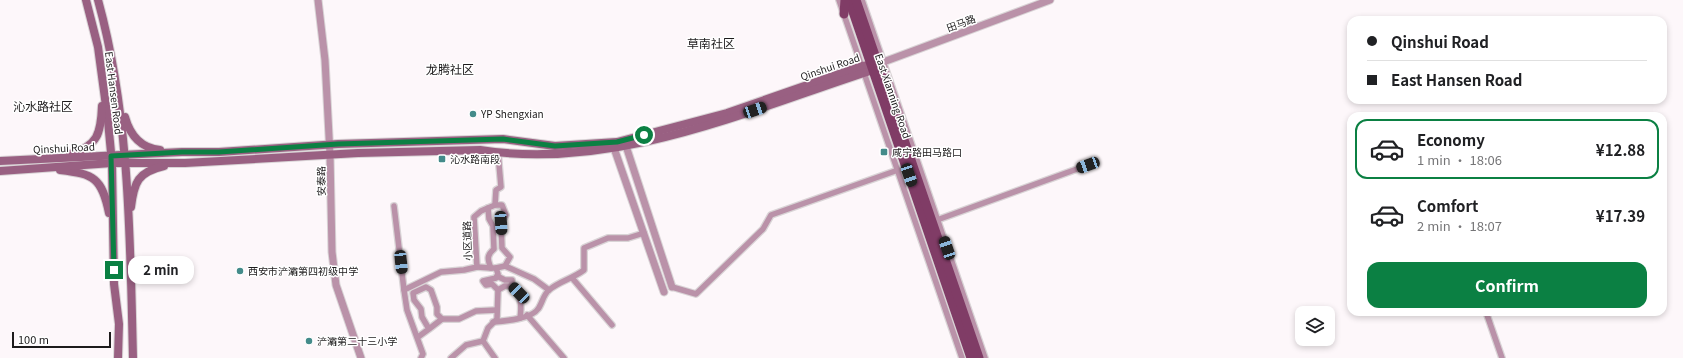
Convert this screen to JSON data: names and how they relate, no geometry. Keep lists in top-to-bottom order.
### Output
{
  "streets": {
    "main road": ["Qinshui Road", "East Hansen Road", "East Xianning Road"],
    "street": ["田马路", "安泰路", "小区道路"]
  },
  "crossings": [
    ["田马路", "Qinshui Road"],
    ["田马路", "East Xianning Road"],
    ["Qinshui Road", "East Hansen Road"],
    ["Qinshui Road", "East Xianning Road"],
    ["Qinshui Road", "安泰路"]
  ],
  "districts": ["草南社区", "龙腾社区", "沁水路社区"],
  "places": {
    "other": ["YP Shengxian", "西安市浐灞第四初级中学", "浐灞第二十三小学"],
    "transit": ["咸宁路田马路口", "沁水路南段"]
  },
  "scale_bar": "100 m",
  "page": {
    "banner": ["Qinshui Road", "East Hansen Road"],
    "list": [
      {
        "name": "Economy",
        "note": "1 min · 18:06",
        "value": "¥12.88"
      },
      {
        "name": "Comfort",
        "note": "2 min · 18:07",
        "value": "¥17.39"
      }
    ],
    "buttons": "Confirm",
    "bubble": "2 min",
    "scale": "100 m"
  }
}
